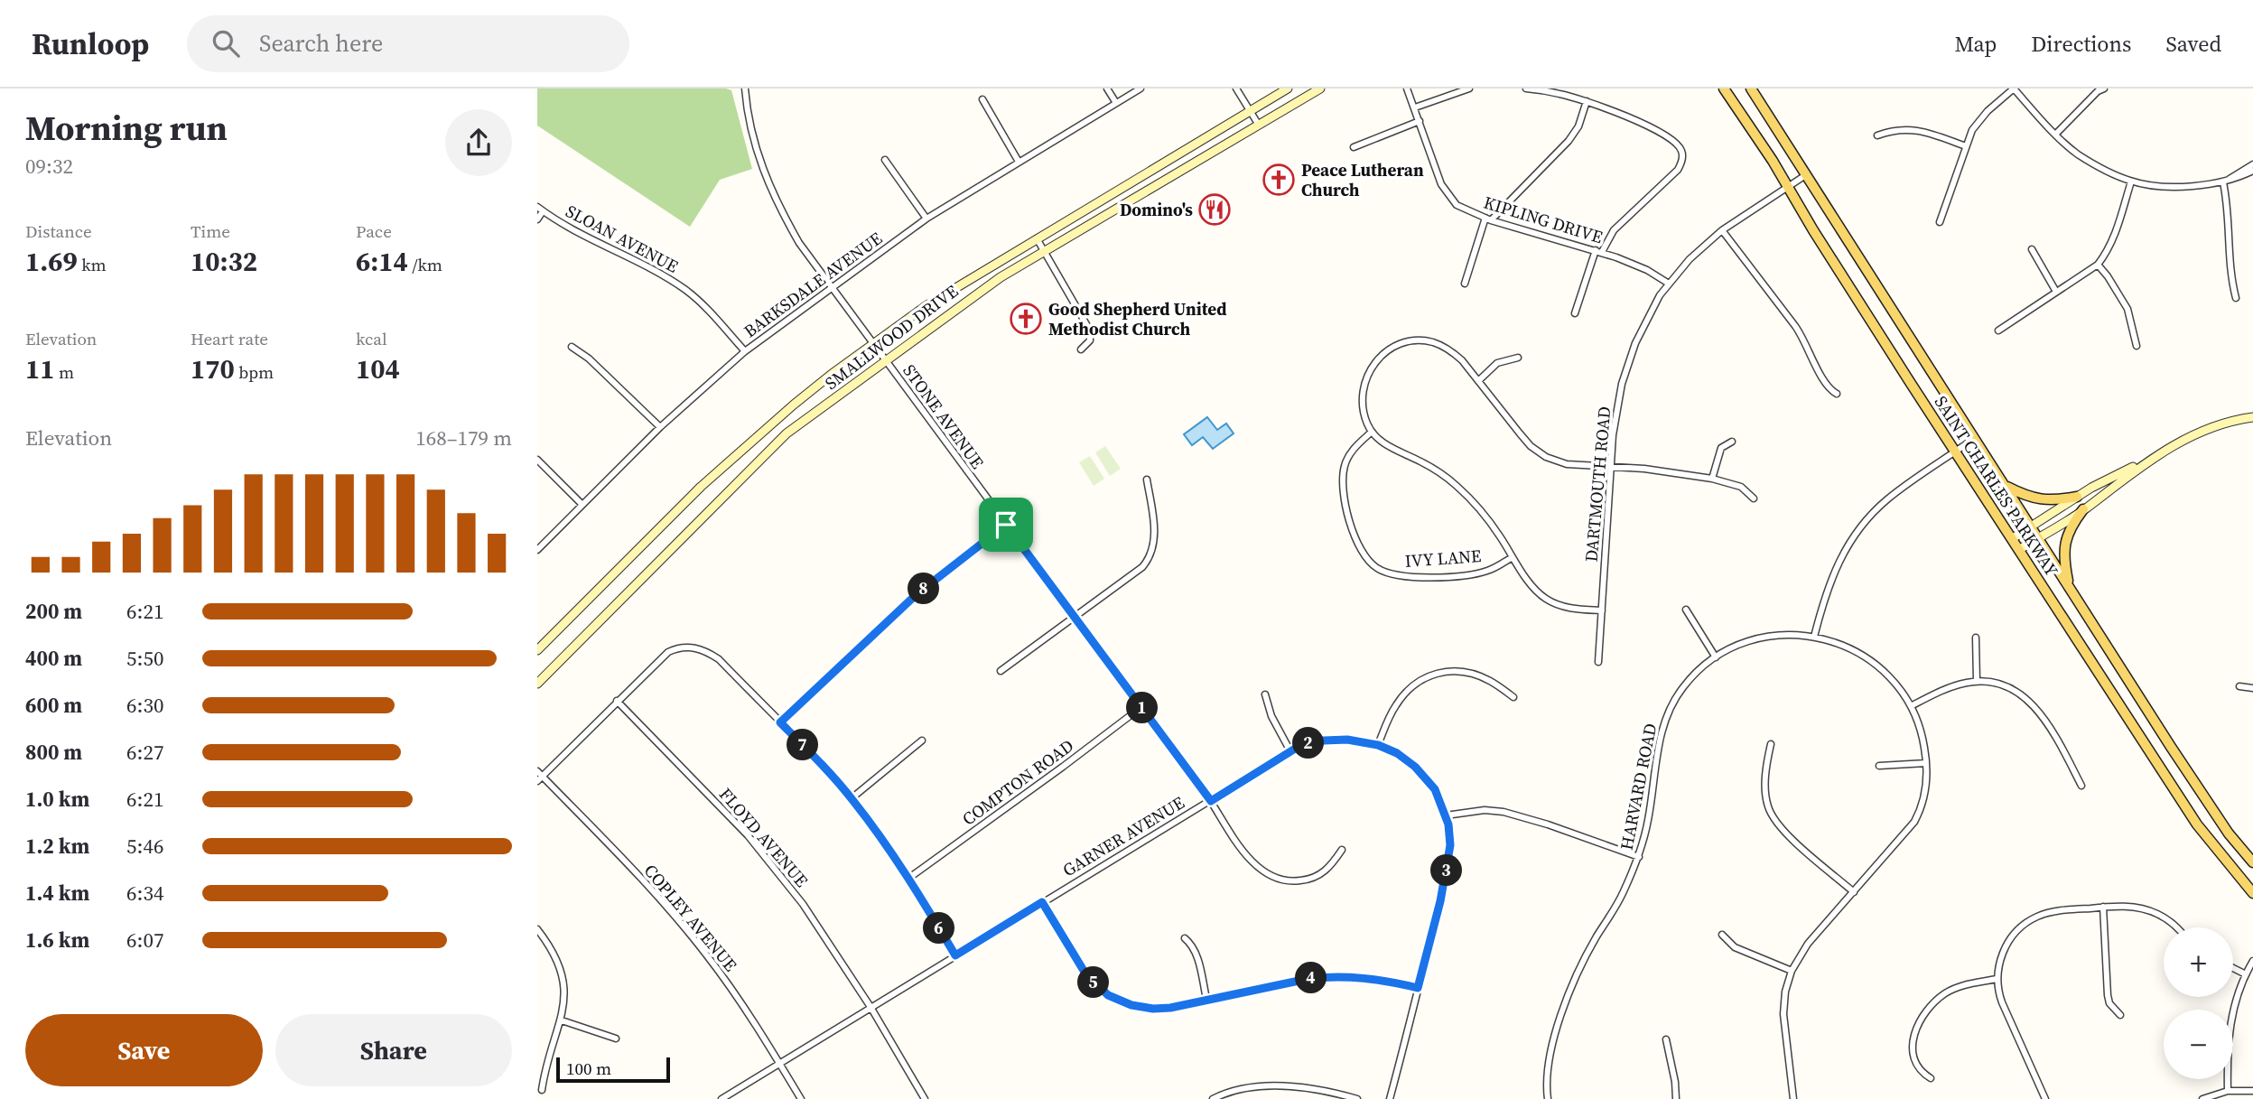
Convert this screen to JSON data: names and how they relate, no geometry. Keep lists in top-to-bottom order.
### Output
{
  "streets": {
    "main road": ["SMALLWOOD DRIVE", "SAINT CHARLES PARKWAY"],
    "street": [
      "KIPLING DRIVE",
      "SLOAN AVENUE",
      "BARKSDALE AVENUE",
      "STONE AVENUE",
      "DARTMOUTH ROAD",
      "IVY LANE",
      "COMPTON ROAD",
      "HARVARD ROAD",
      "GARNER AVENUE",
      "FLOYD AVENUE",
      "COPLEY AVENUE"
    ]
  },
  "crossings": [
    ["KIPLING DRIVE", "DARTMOUTH ROAD"],
    ["SLOAN AVENUE", "BARKSDALE AVENUE"],
    ["BARKSDALE AVENUE", "STONE AVENUE"],
    ["SMALLWOOD DRIVE", "STONE AVENUE"],
    ["STONE AVENUE", "COMPTON ROAD"],
    ["STONE AVENUE", "GARNER AVENUE"],
    ["DARTMOUTH ROAD", "SAINT CHARLES PARKWAY"],
    ["GARNER AVENUE", "FLOYD AVENUE"],
    ["GARNER AVENUE", "COPLEY AVENUE"]
  ],
  "places": {
    "church": ["Peace Lutheran Church", "Good Shepherd United Methodist Church"],
    "restaurant": ["Domino's"]
  },
  "scale_bar": "100 m",
  "page": {
    "header": "Runloop",
    "search": "Search here",
    "nav": ["Map", "Directions", "Saved"],
    "heading": ["Morning run", "09:32"],
    "stats": [
      ["Distance", "1.69 km"],
      ["Time", "10:32"],
      ["Pace", "6:14 /km"],
      ["Elevation", "11 m"],
      ["Heart rate", "170 bpm"],
      ["kcal", "104"]
    ],
    "chart": ["Elevation", "168–179 m"],
    "pins": [
      "8",
      "1",
      "2",
      "7",
      "3",
      "6",
      "4",
      "5"
    ],
    "list": [
      {
        "name": "200 m",
        "note": "6:21"
      },
      {
        "name": "400 m",
        "note": "5:50"
      },
      {
        "name": "600 m",
        "note": "6:30"
      },
      {
        "name": "800 m",
        "note": "6:27"
      },
      {
        "name": "1.0 km",
        "note": "6:21"
      },
      {
        "name": "1.2 km",
        "note": "5:46"
      },
      {
        "name": "1.4 km",
        "note": "6:34"
      },
      {
        "name": "1.6 km",
        "note": "6:07"
      }
    ],
    "map_buttons": ["+", "−"],
    "buttons": ["Save", "Share"],
    "scale": "100 m"
  }
}
